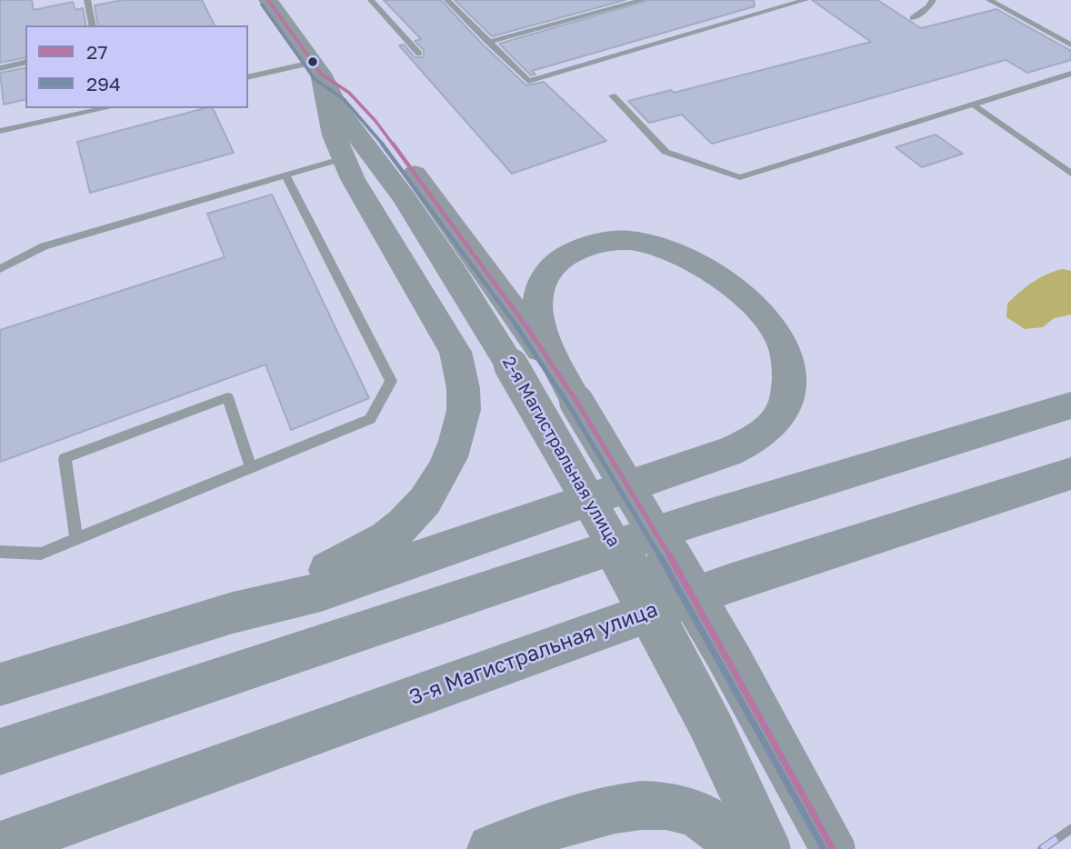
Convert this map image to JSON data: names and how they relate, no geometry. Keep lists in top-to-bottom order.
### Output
{
  "streets": {
    "street": ["2-я Магистральная улица", "3-я Магистральная улица"]
  },
  "lines": ["transit line 27", "transit line 294"],
  "legend": ["27", "294"]
}
